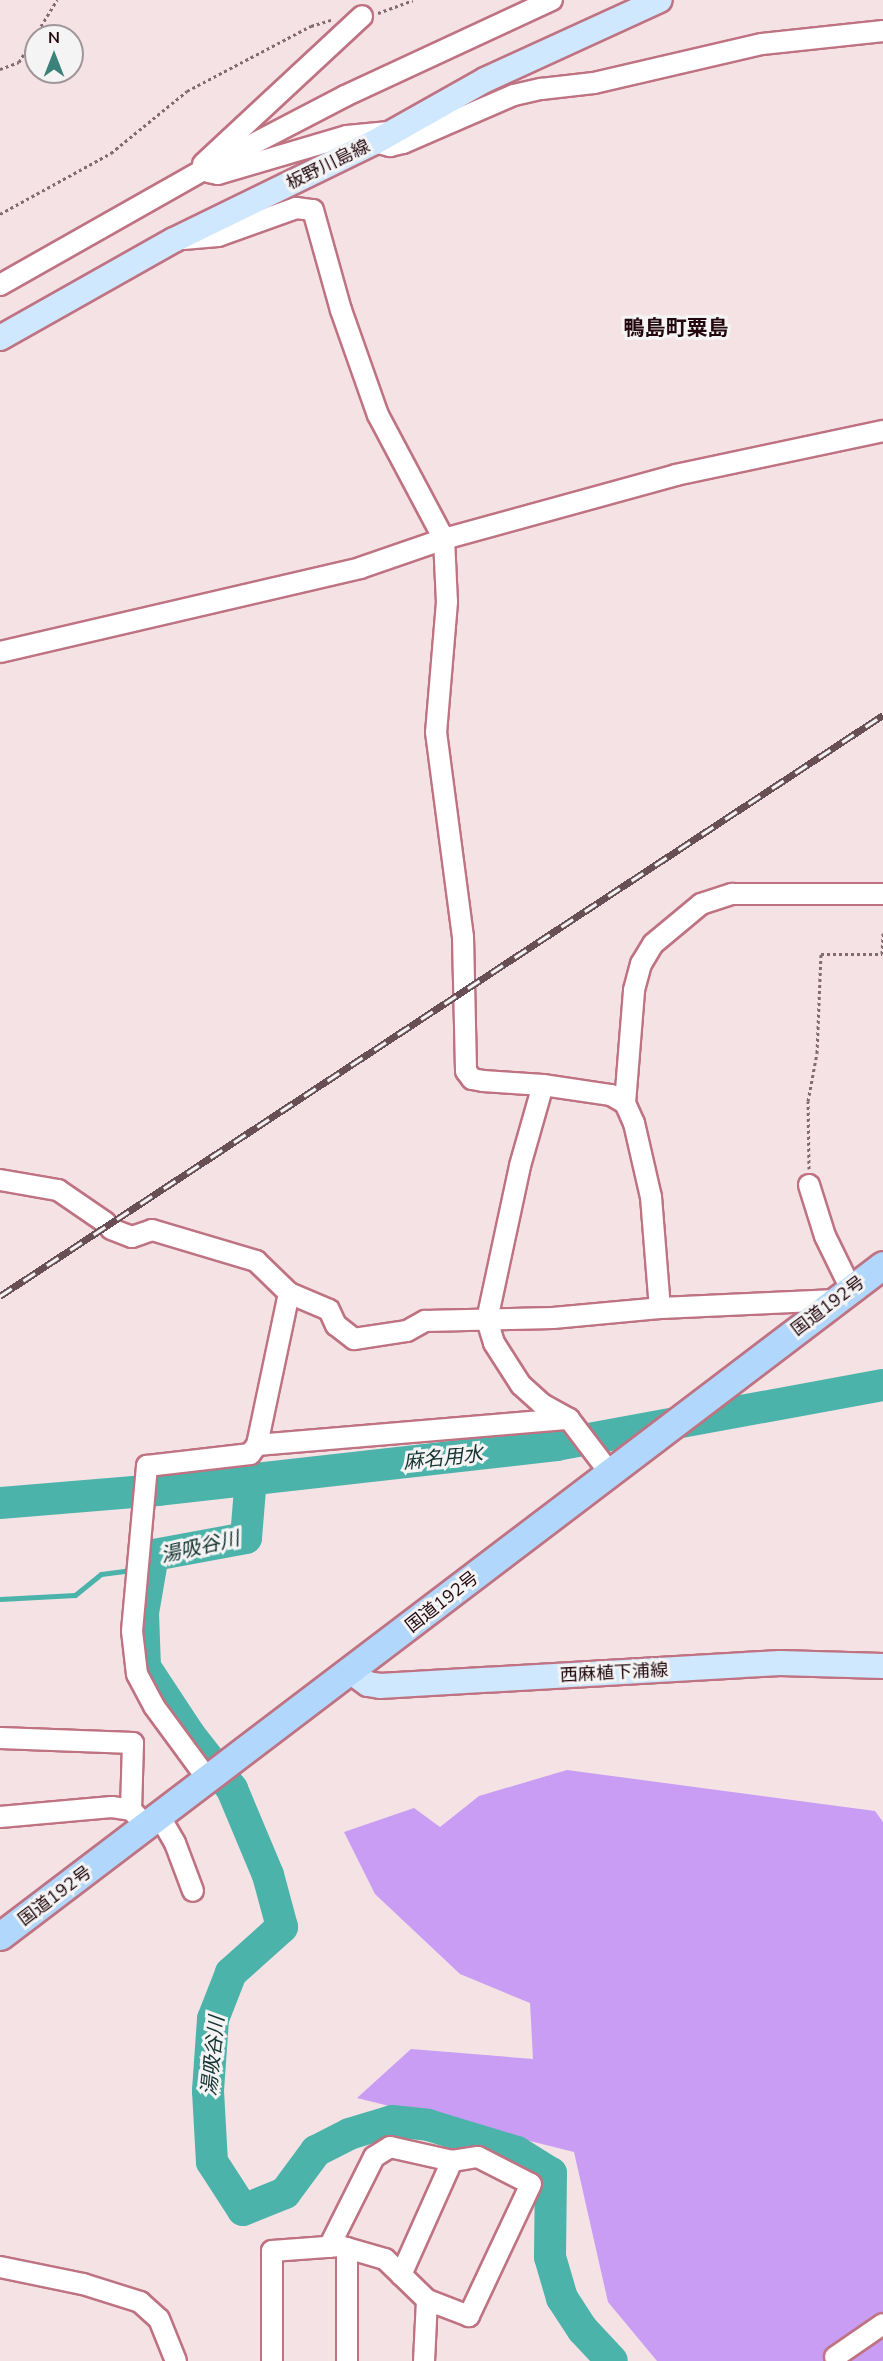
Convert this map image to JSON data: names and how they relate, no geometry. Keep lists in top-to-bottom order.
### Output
{
  "streets": {
    "highway": ["国道192号"],
    "main road": ["板野川島線", "西麻植下浦線"]
  },
  "crossings": [
    ["国道192号", "西麻植下浦線"]
  ],
  "districts": ["鴨島町粟島"],
  "water": ["麻名用水", "湯吸谷川"],
  "north": "top"
}
